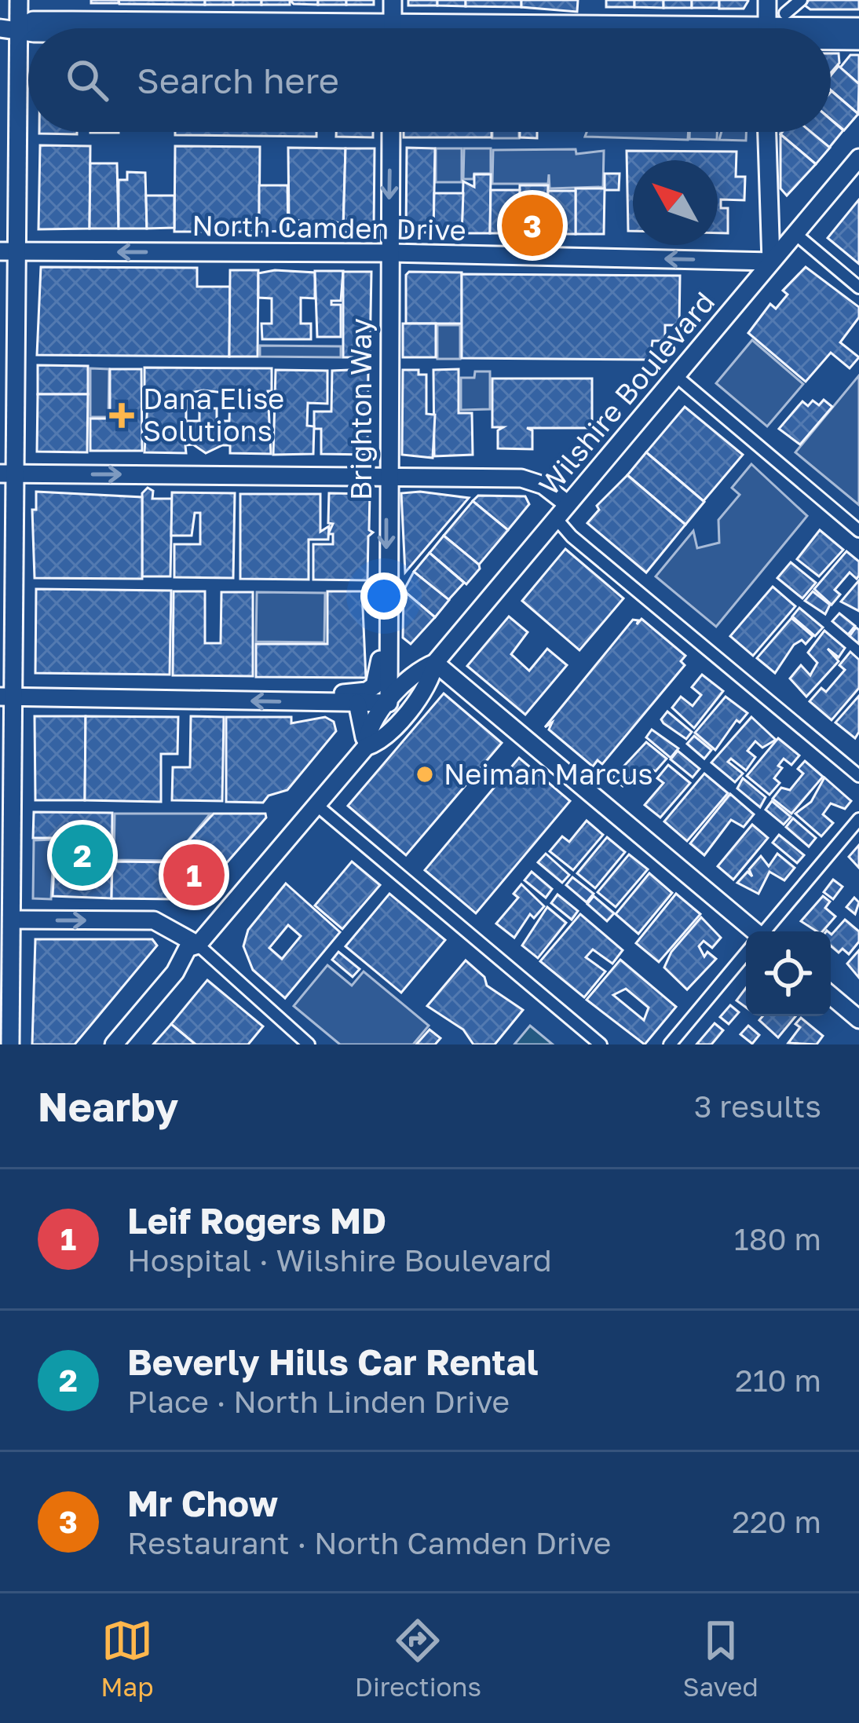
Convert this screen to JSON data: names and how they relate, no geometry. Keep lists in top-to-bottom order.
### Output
{
  "streets": {
    "main road": ["North Camden Drive", "Wilshire Boulevard", "Brighton Way"]
  },
  "crossings": [
    ["North Camden Drive", "Wilshire Boulevard"],
    ["North Camden Drive", "Brighton Way"],
    ["Wilshire Boulevard", "Brighton Way"]
  ],
  "one_way": ["North Camden Drive", "Brighton Way"],
  "places": {
    "health": ["Dana Elise Solutions"],
    "other": ["Neiman Marcus"]
  },
  "north": "top left",
  "page": {
    "search": "Search here",
    "pins": ["3", "2", "1"],
    "heading": ["Nearby", "3 results"],
    "list": [
      {
        "mark": "1",
        "name": "Leif Rogers MD",
        "note": "Hospital · Wilshire Boulevard",
        "value": "180 m"
      },
      {
        "mark": "2",
        "name": "Beverly Hills Car Rental",
        "note": "Place · North Linden Drive",
        "value": "210 m"
      },
      {
        "mark": "3",
        "name": "Mr Chow",
        "note": "Restaurant · North Camden Drive",
        "value": "220 m"
      }
    ],
    "nav": ["Map", "Directions", "Saved"]
  }
}
